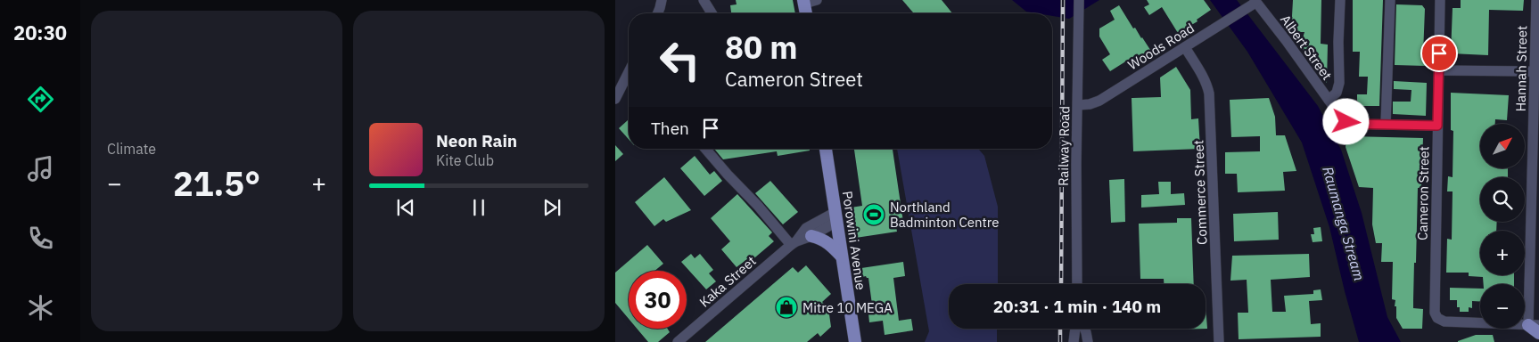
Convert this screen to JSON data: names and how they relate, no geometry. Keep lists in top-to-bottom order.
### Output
{
  "streets": {
    "main road": ["Porowini Avenue"],
    "street": [
      "Woods Road",
      "Albert Street",
      "Hannah Street",
      "Railway Road",
      "Commerce Street",
      "Cameron Street",
      "Kaka Street"
    ]
  },
  "crossings": [
    ["Woods Road", "Albert Street"],
    ["Woods Road", "Railway Road"],
    ["Woods Road", "Commerce Street"],
    ["Albert Street", "Cameron Street"],
    ["Hannah Street", "Cameron Street"],
    ["Porowini Avenue", "Kaka Street"]
  ],
  "water": ["Raumanga Stream"],
  "places": {
    "sports": ["Northland Badminton Centre"],
    "shop": ["Mitre 10 MEGA"]
  },
  "north": "top right",
  "page": {
    "tabs": "20:30",
    "tile": "Climate",
    "turn": ["80 m", "Cameron Street"],
    "then": "Then",
    "song": ["Neon Rain", "Kite Club"],
    "map_buttons": ["+", "−"],
    "heat": ["−", "21.5°", "+"],
    "limit": "30",
    "trip": "20:31 · 1 min · 140 m"
  }
}
